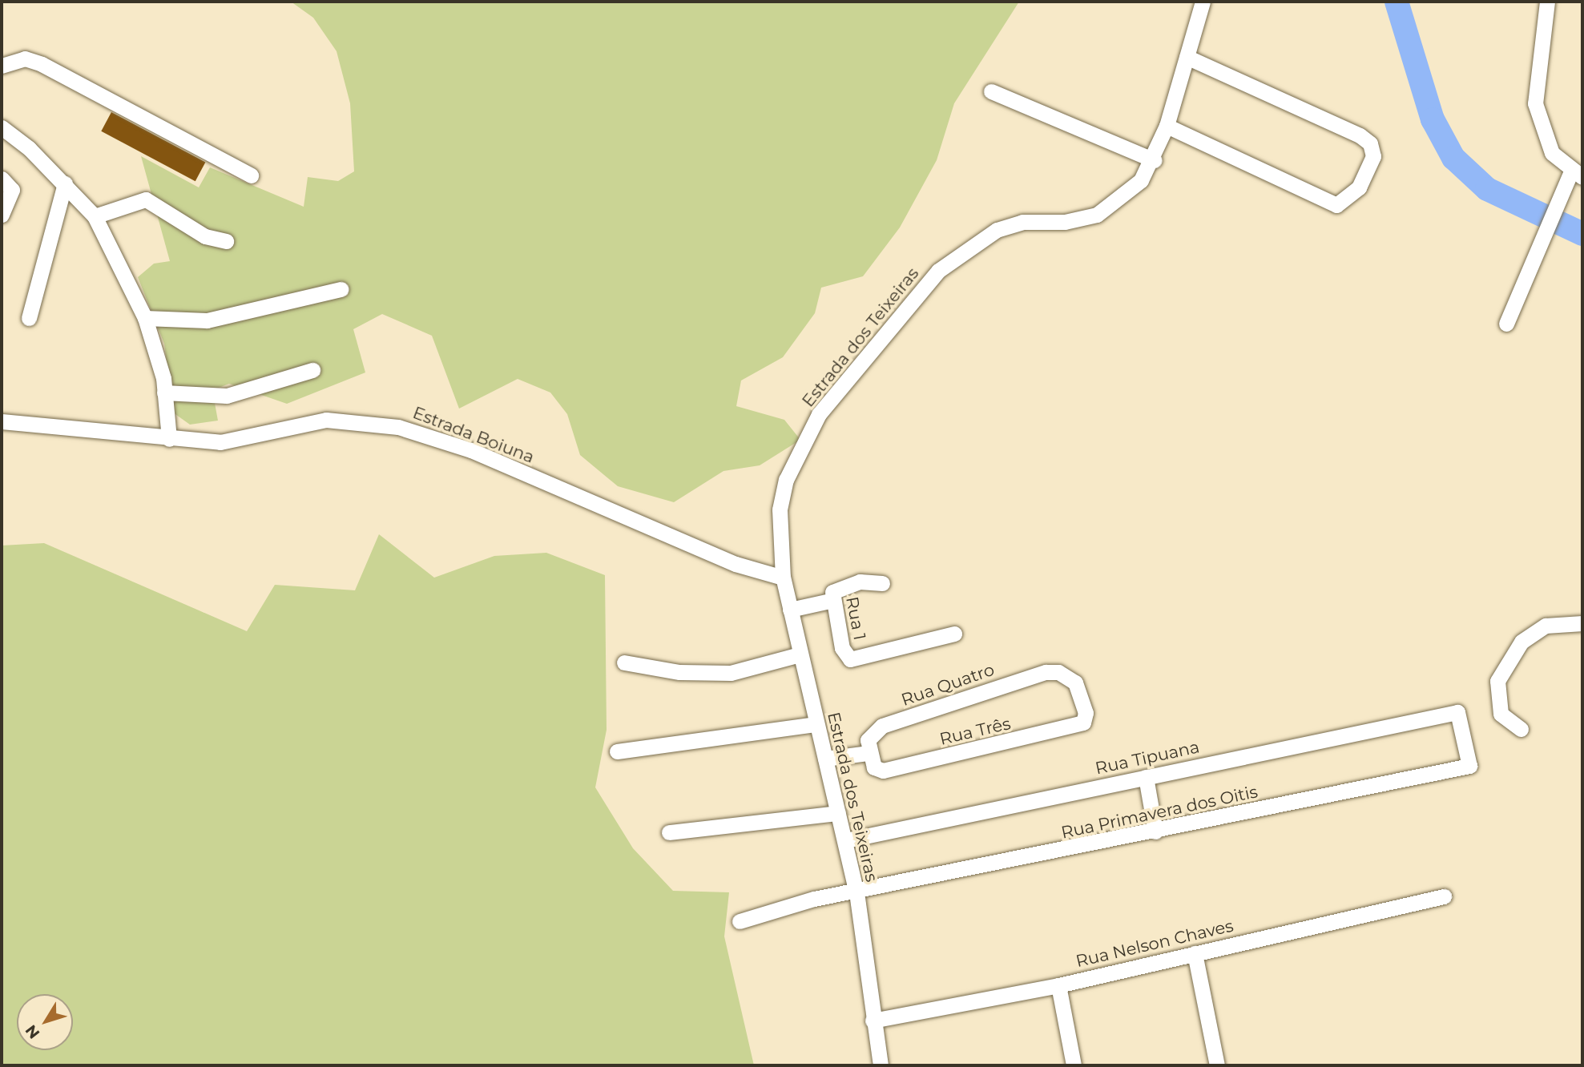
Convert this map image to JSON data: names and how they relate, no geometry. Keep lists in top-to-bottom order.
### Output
{
  "streets": {
    "street": [
      "Estrada dos Teixeiras",
      "Estrada Boiuna",
      "Rua 1",
      "Rua Quatro",
      "Rua Três",
      "Rua Tipuana",
      "Rua Primavera dos Oitis",
      "Rua Nelson Chaves"
    ]
  },
  "crossings": [
    ["Estrada dos Teixeiras", "Estrada Boiuna"],
    ["Estrada dos Teixeiras", "Rua Tipuana"],
    ["Estrada dos Teixeiras", "Rua Primavera dos Oitis"],
    ["Estrada dos Teixeiras", "Rua Nelson Chaves"],
    ["Rua Quatro", "Rua Três"],
    ["Rua Tipuana", "Rua Primavera dos Oitis"]
  ],
  "north": "bottom left"
}
